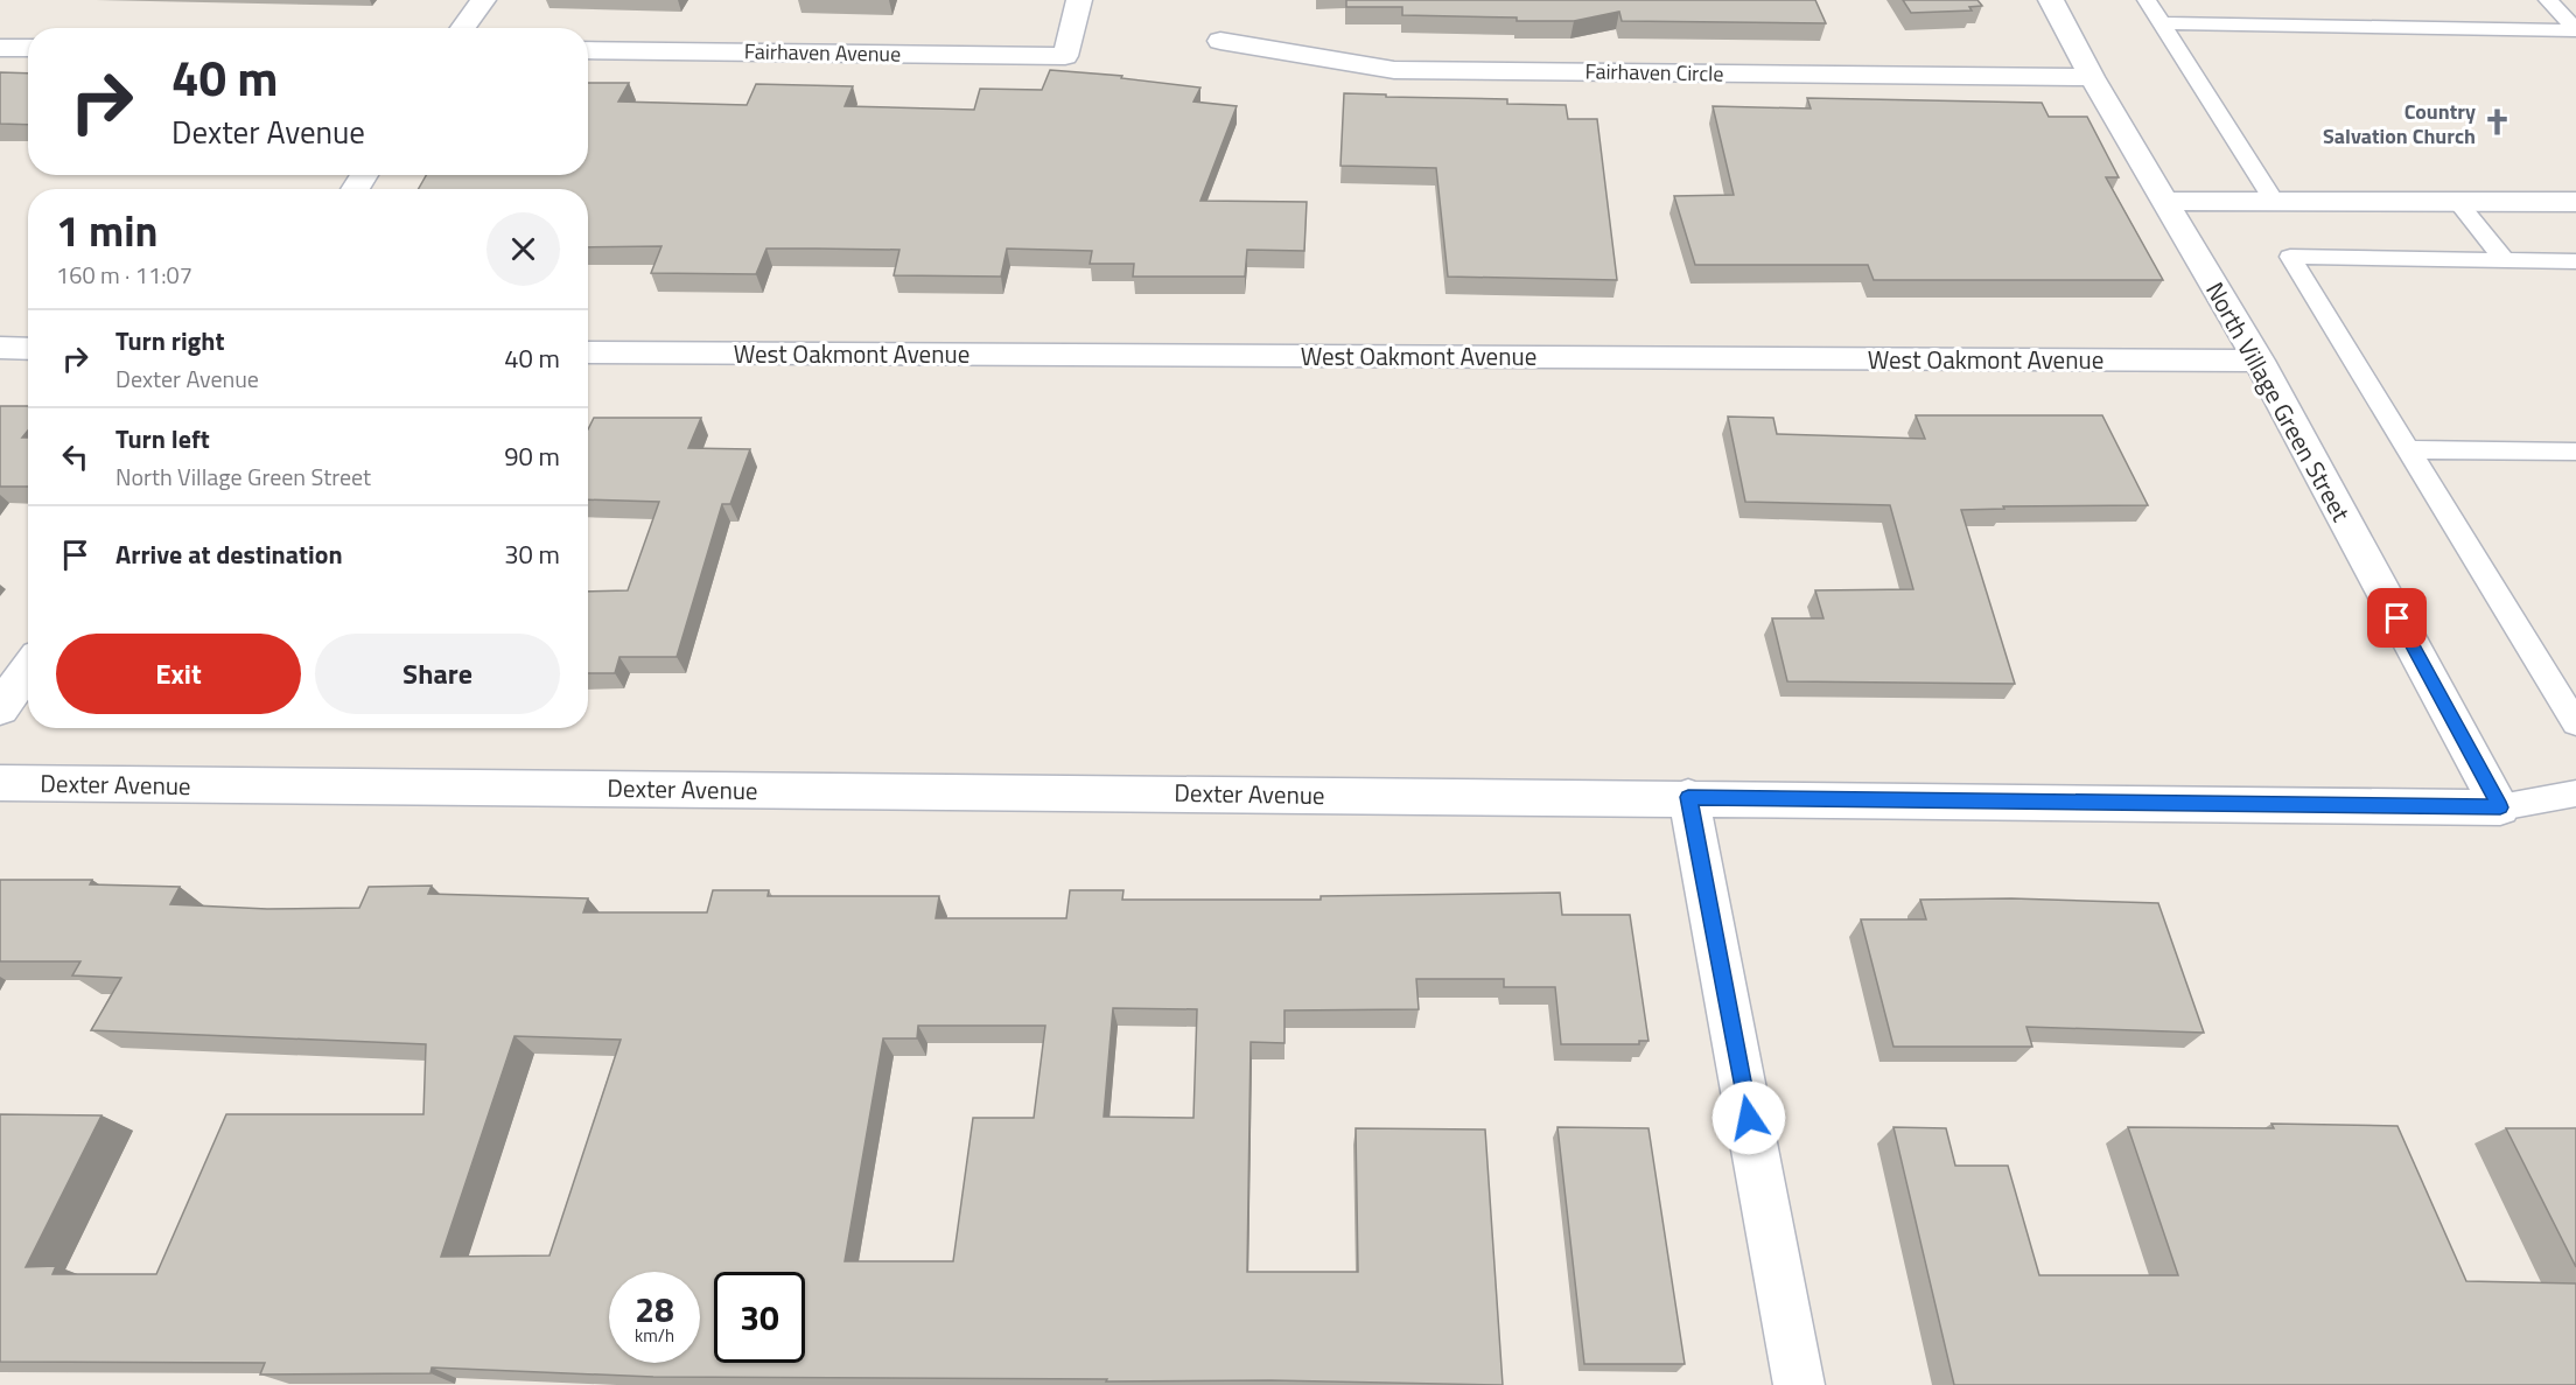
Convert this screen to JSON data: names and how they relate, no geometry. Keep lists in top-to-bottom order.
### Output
{
  "streets": {
    "street": [
      "Fairhaven Avenue",
      "Fairhaven Circle",
      "West Oakmont Avenue",
      "North Village Green Street",
      "Dexter Avenue"
    ]
  },
  "crossings": [
    ["Fairhaven Circle", "North Village Green Street"],
    ["West Oakmont Avenue", "North Village Green Street"],
    ["North Village Green Street", "Dexter Avenue"]
  ],
  "places": {
    "church": ["Country Salvation Church"]
  },
  "page": {
    "turn": ["40 m", "Dexter Avenue"],
    "heading": ["1 min", "160 m · 11:07"],
    "list": [
      {
        "name": "Turn right",
        "note": "Dexter Avenue",
        "value": "40 m"
      },
      {
        "name": "Turn left",
        "note": "North Village Green Street",
        "value": "90 m"
      },
      {
        "name": "Arrive at destination",
        "value": "30 m"
      }
    ],
    "buttons": ["Exit", "Share"],
    "speed": "28 km/h",
    "limit": "30"
  }
}
